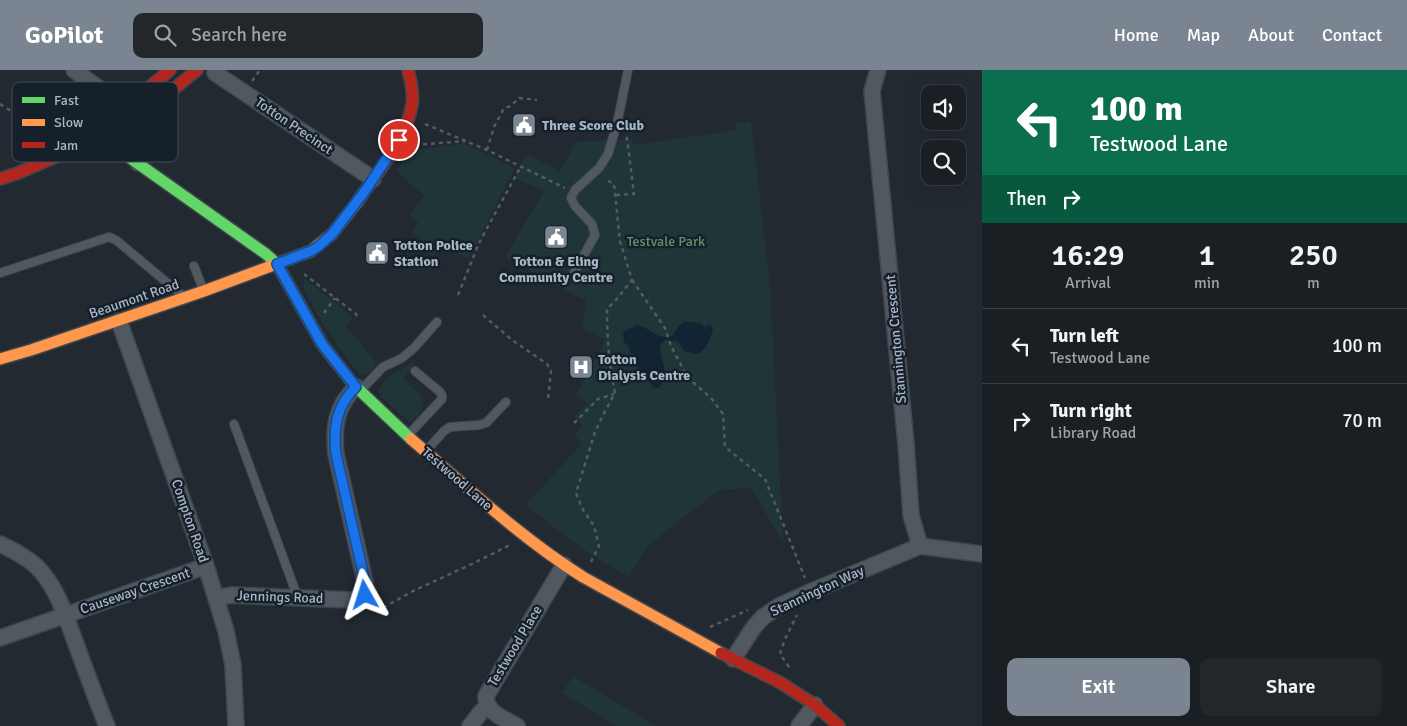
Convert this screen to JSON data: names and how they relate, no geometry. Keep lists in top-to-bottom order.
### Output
{
  "streets": {
    "street": [
      "Totton Precinct",
      "Beaumont Road",
      "Stannington Crescent",
      "Testwood Lane",
      "Compton Road",
      "Causeway Crescent",
      "Stannington Way",
      "Jennings Road",
      "Testwood Place"
    ]
  },
  "crossings": [
    ["Totton Precinct", "Beaumont Road"],
    ["Beaumont Road", "Testwood Lane"],
    ["Beaumont Road", "Compton Road"],
    ["Stannington Crescent", "Stannington Way"],
    ["Testwood Lane", "Stannington Way"],
    ["Testwood Lane", "Testwood Place"],
    ["Compton Road", "Causeway Crescent"],
    ["Compton Road", "Jennings Road"]
  ],
  "parks": ["Testvale Park"],
  "places": {
    "public building": ["Three Score Club", "Totton & Eling Community Centre", "Totton Police Station"],
    "hospital": ["Totton Dialysis Centre"]
  },
  "legend": ["Fast", "Slow", "Jam"],
  "page": {
    "header": "GoPilot",
    "search": "Search here",
    "nav": [
      "Home",
      "Map",
      "About",
      "Contact"
    ],
    "turn": ["100 m", "Testwood Lane"],
    "then": "Then",
    "eta": [
      "16:29",
      "Arrival",
      "1",
      "min",
      "250",
      "m"
    ],
    "list": [
      {
        "name": "Turn left",
        "note": "Testwood Lane",
        "value": "100 m"
      },
      {
        "name": "Turn right",
        "note": "Library Road",
        "value": "70 m"
      }
    ],
    "buttons": ["Exit", "Share"]
  }
}
